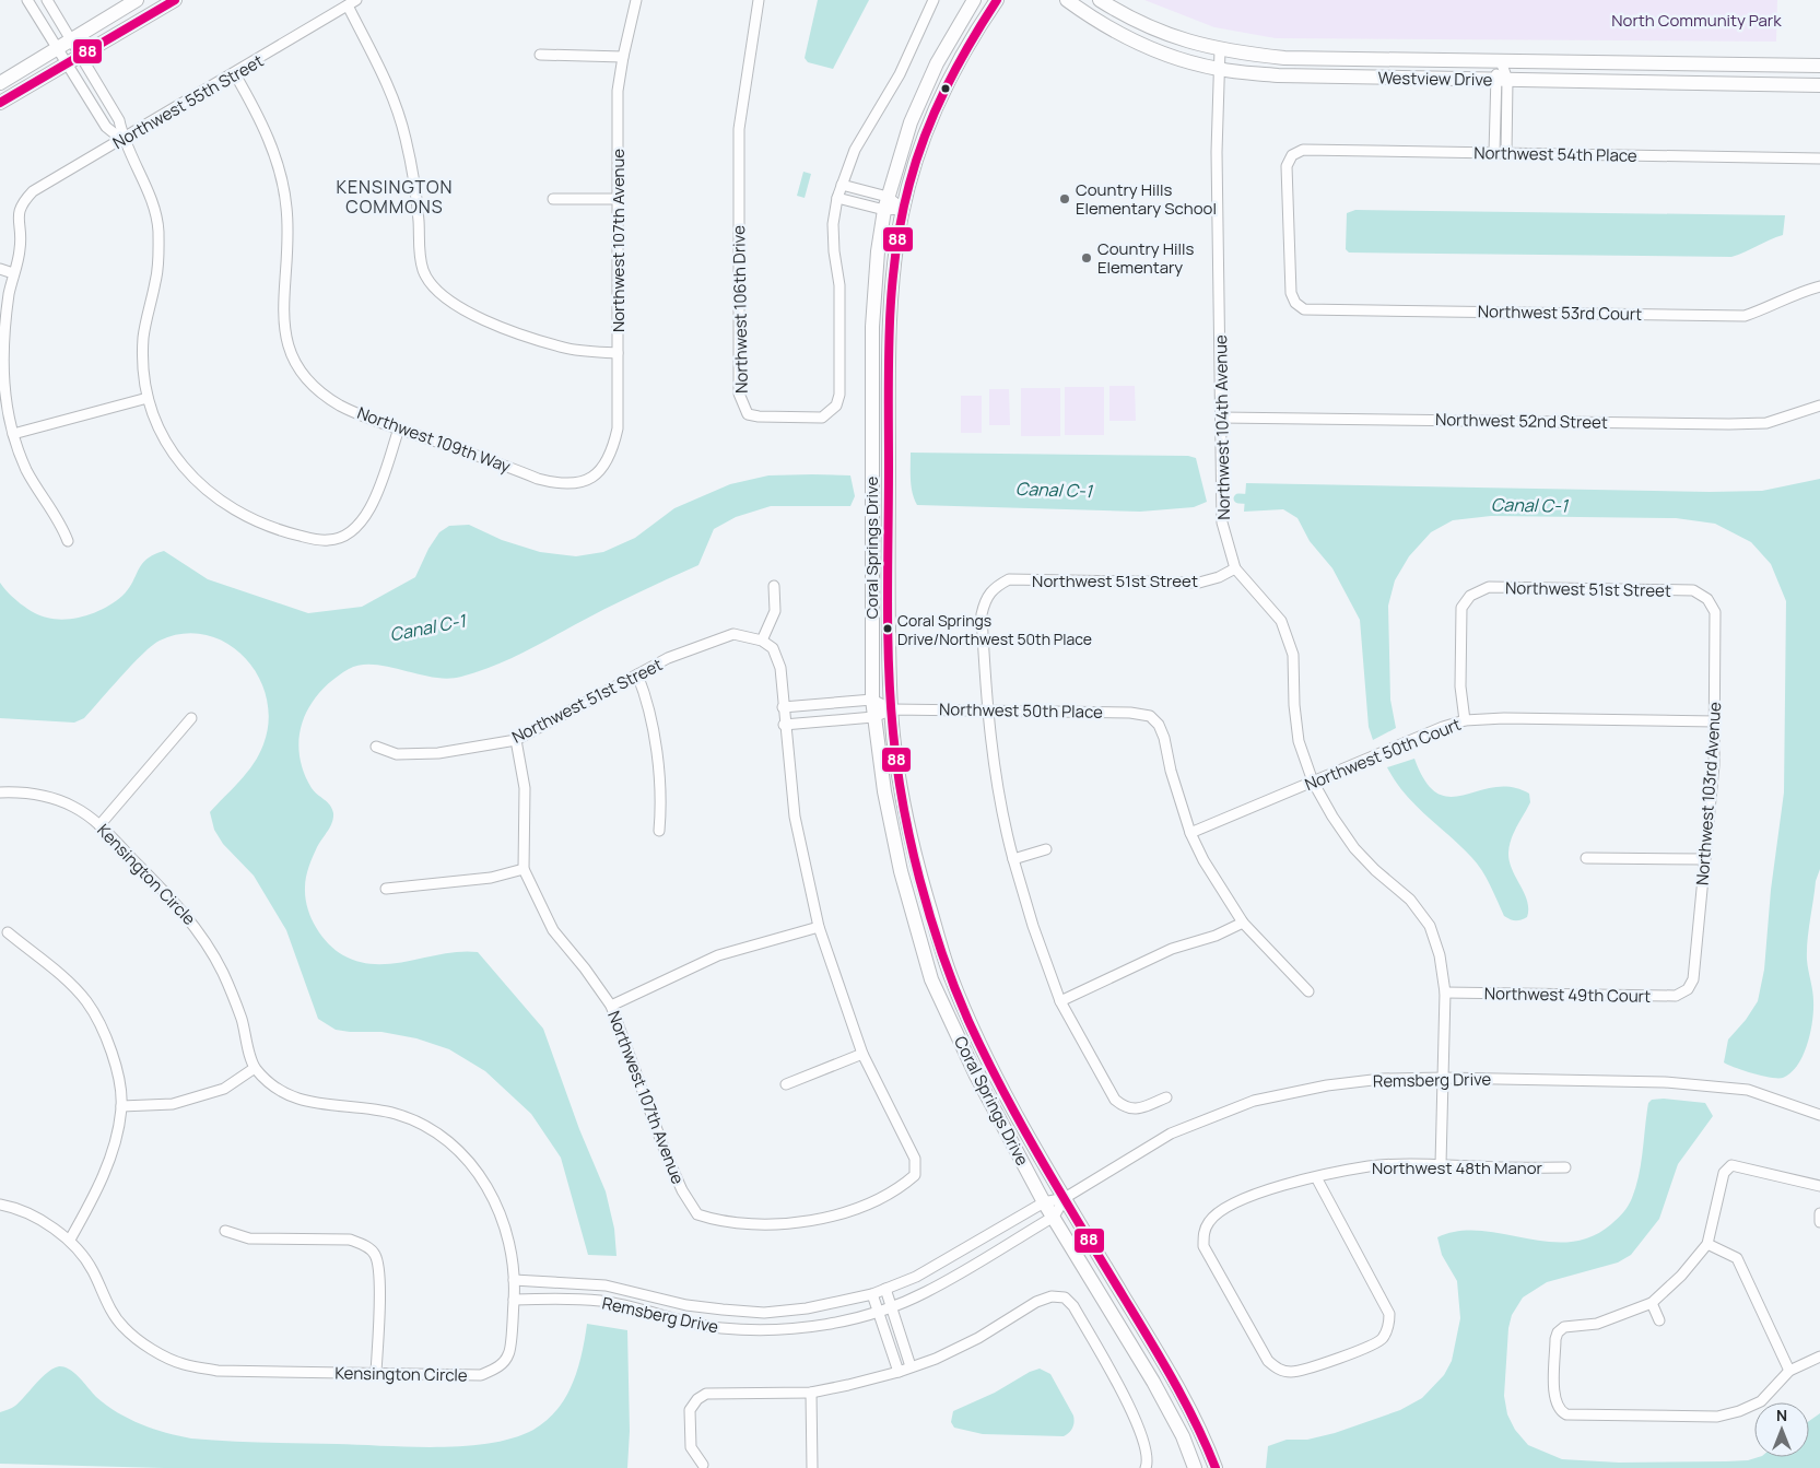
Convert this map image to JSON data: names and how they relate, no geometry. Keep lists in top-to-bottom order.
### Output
{
  "streets": {
    "main road": ["Westview Drive", "Coral Springs Drive"],
    "street": [
      "Northwest 55th Street",
      "Northwest 54th Place",
      "Northwest 107th Avenue",
      "Northwest 106th Drive",
      "Northwest 53rd Court",
      "Northwest 52nd Street",
      "Northwest 104th Avenue",
      "Northwest 109th Way",
      "Northwest 51st Street",
      "Northwest 50th Place",
      "Northwest 50th Court",
      "Northwest 103rd Avenue",
      "Kensington Circle",
      "Northwest 49th Court",
      "Remsberg Drive",
      "Northwest 48th Manor"
    ]
  },
  "crossings": [
    ["Westview Drive", "Northwest 104th Avenue"],
    ["Northwest 55th Street", "Northwest 109th Way"],
    ["Northwest 54th Place", "Northwest 53rd Court"],
    ["Northwest 107th Avenue", "Northwest 109th Way"],
    ["Northwest 107th Avenue", "Northwest 51st Street"],
    ["Northwest 52nd Street", "Northwest 104th Avenue"],
    ["Northwest 104th Avenue", "Northwest 51st Street"],
    ["Northwest 104th Avenue", "Northwest 50th Court"],
    ["Northwest 104th Avenue", "Northwest 49th Court"],
    ["Northwest 104th Avenue", "Remsberg Drive"],
    ["Northwest 104th Avenue", "Northwest 48th Manor"],
    ["Coral Springs Drive", "Northwest 50th Place"],
    ["Coral Springs Drive", "Remsberg Drive"],
    ["Northwest 51st Street", "Northwest 50th Place"],
    ["Northwest 51st Street", "Northwest 50th Court"],
    ["Northwest 51st Street", "Northwest 103rd Avenue"],
    ["Northwest 50th Place", "Northwest 50th Court"],
    ["Northwest 50th Court", "Northwest 103rd Avenue"],
    ["Northwest 103rd Avenue", "Northwest 49th Court"],
    ["Kensington Circle", "Remsberg Drive"]
  ],
  "districts": ["KENSINGTON COMMONS"],
  "water": ["Canal C-1"],
  "parks": ["North Community Park"],
  "places": ["Country Hills Elementary School", "Country Hills Elementary", "Coral Springs Drive/Northwest 50th Place"],
  "lines": ["transit line 88"],
  "north": "top"
}
